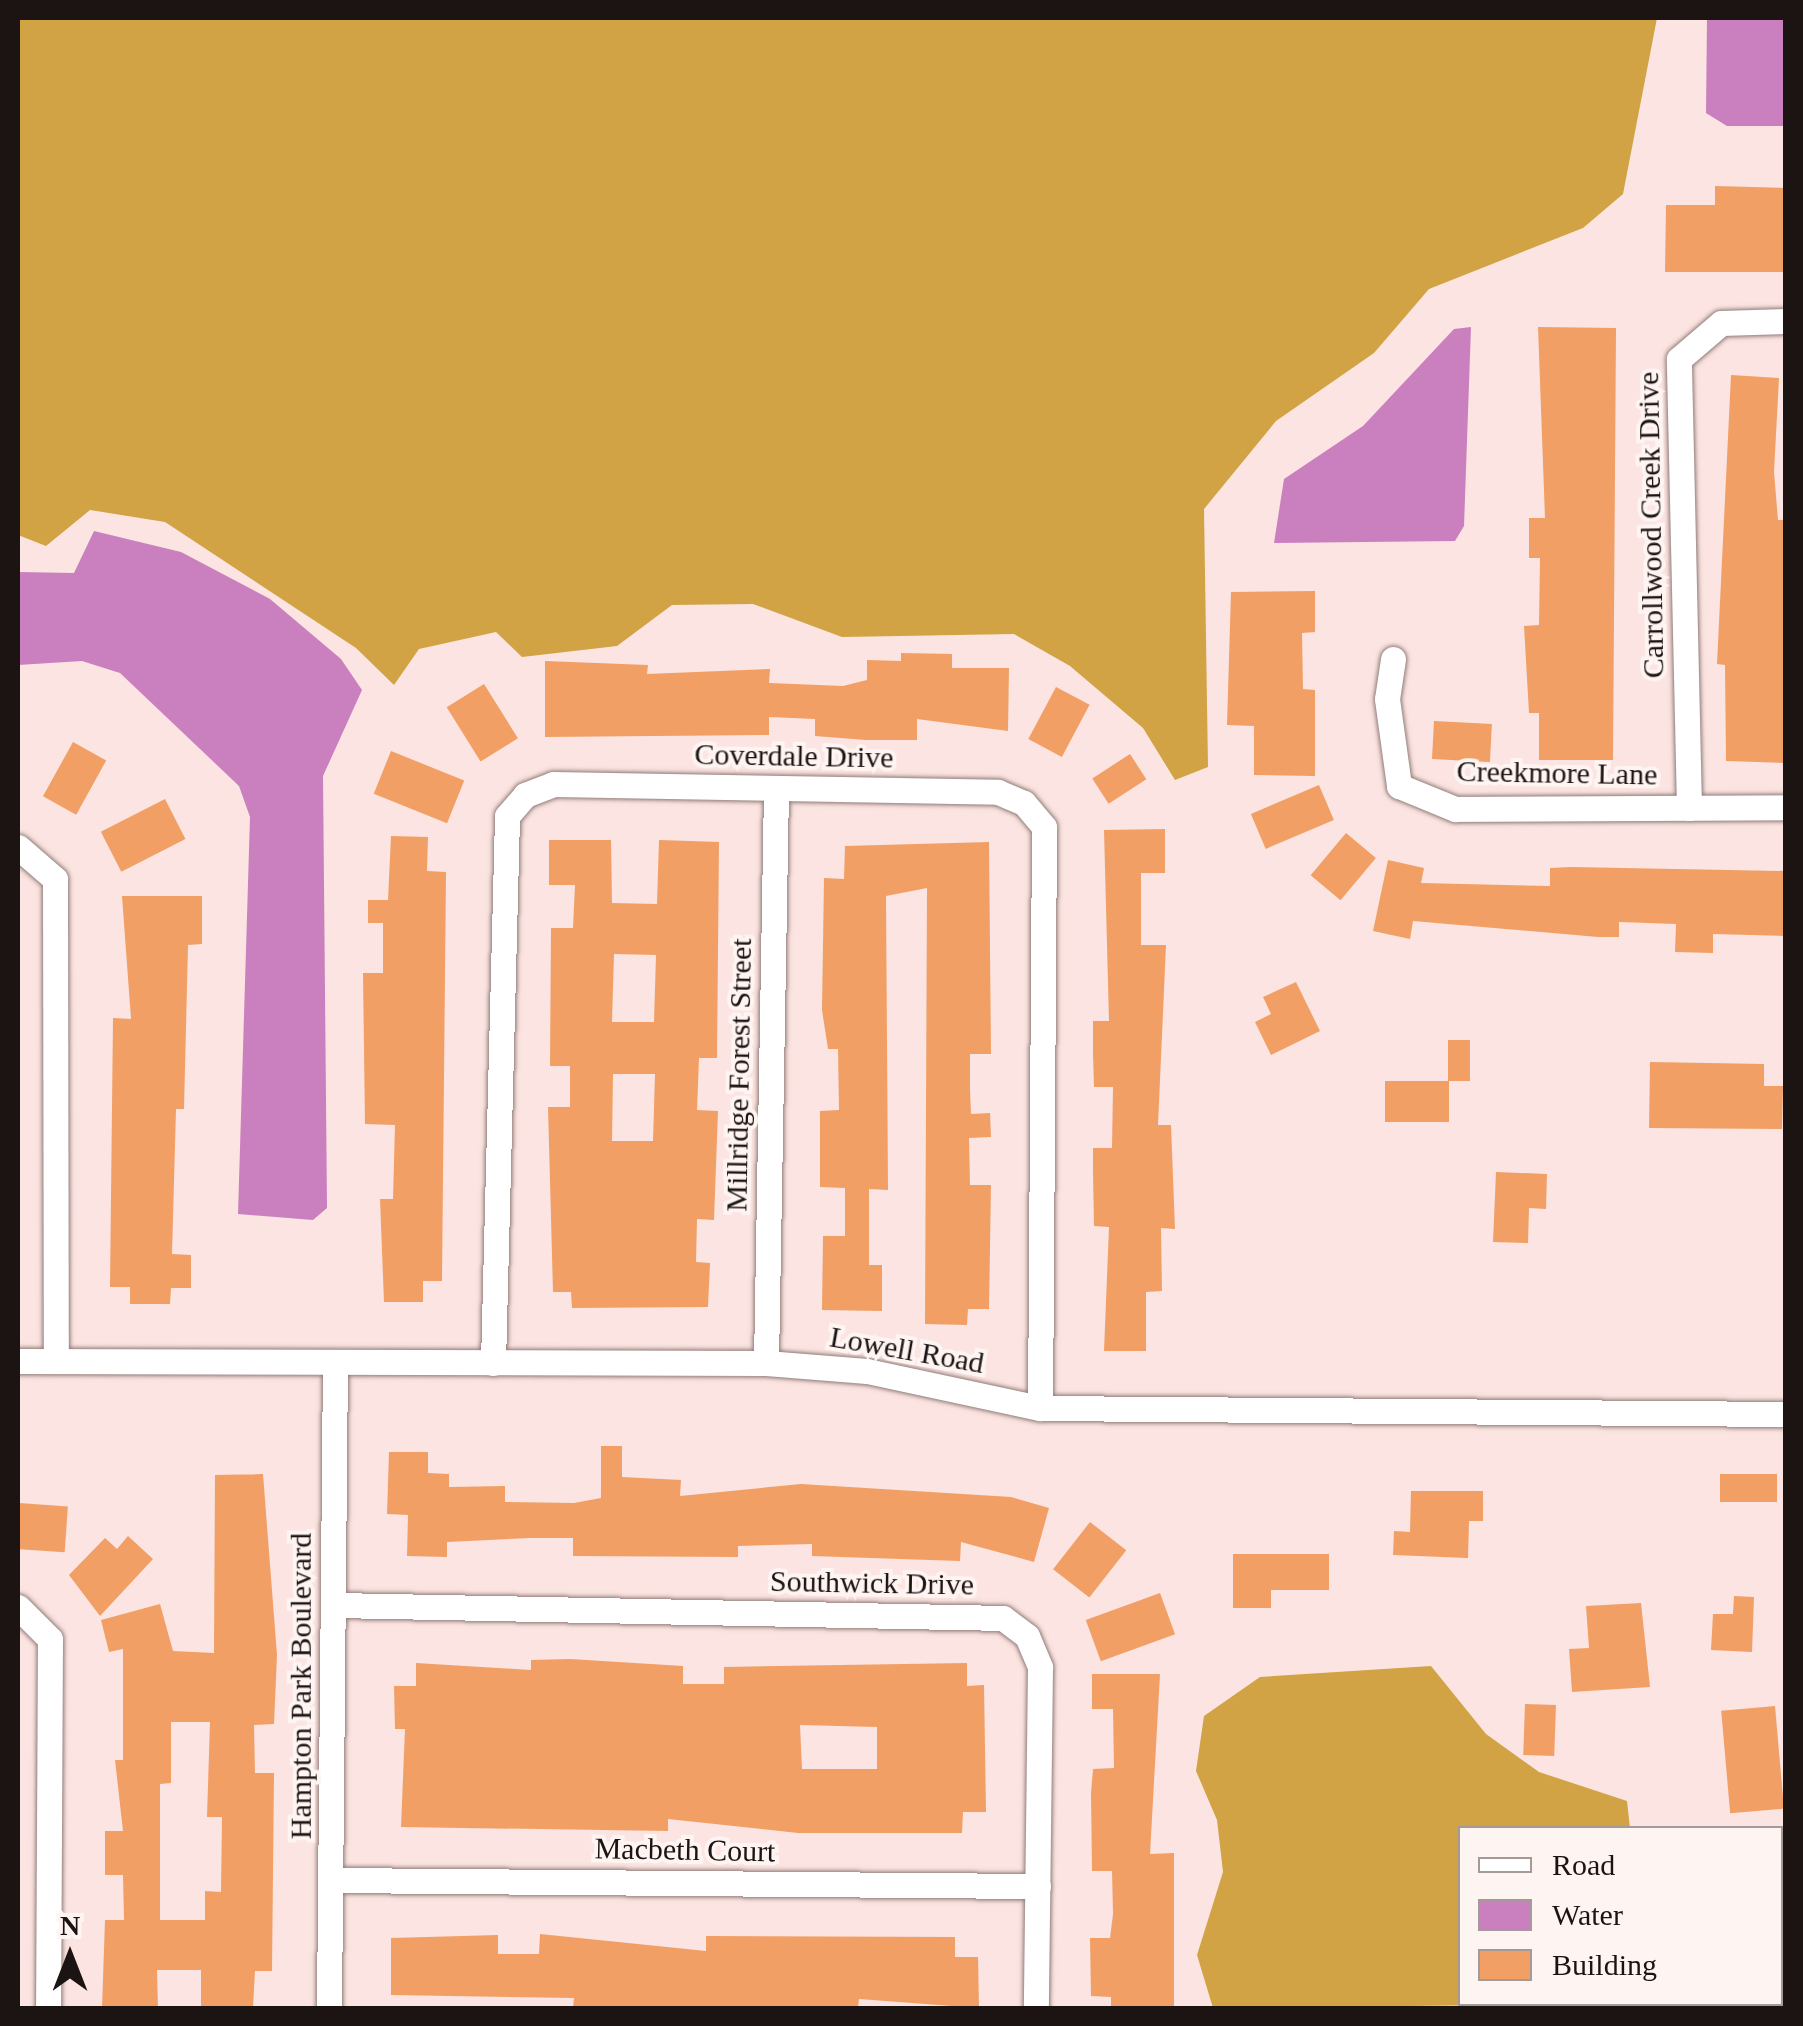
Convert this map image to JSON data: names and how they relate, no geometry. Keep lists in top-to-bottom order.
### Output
{
  "streets": {
    "street": [
      "Carrollwood Creek Drive",
      "Coverdale Drive",
      "Creekmore Lane",
      "Millridge Forest Street",
      "Lowell Road",
      "Southwick Drive",
      "Hampton Park Boulevard",
      "Macbeth Court"
    ]
  },
  "crossings": [
    ["Carrollwood Creek Drive", "Creekmore Lane"],
    ["Coverdale Drive", "Millridge Forest Street"],
    ["Coverdale Drive", "Lowell Road"],
    ["Millridge Forest Street", "Lowell Road"],
    ["Lowell Road", "Hampton Park Boulevard"],
    ["Southwick Drive", "Hampton Park Boulevard"],
    ["Southwick Drive", "Macbeth Court"],
    ["Hampton Park Boulevard", "Macbeth Court"]
  ],
  "legend": ["Road", "Water", "Building"],
  "north": "top"
}
